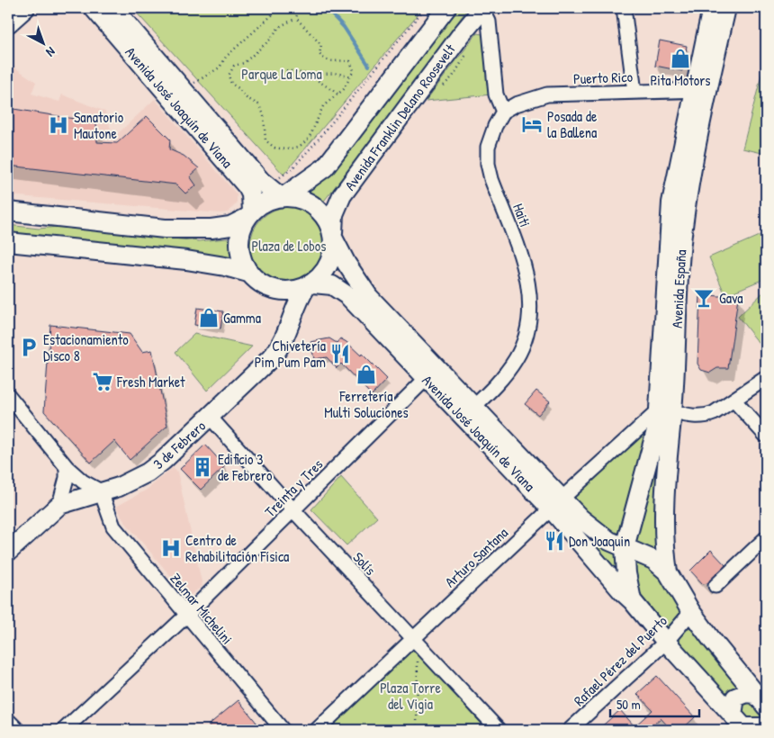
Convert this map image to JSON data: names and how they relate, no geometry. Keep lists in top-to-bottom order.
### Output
{
  "streets": {
    "main road": [
      "Avenida José Joaquín de Viana",
      "Avenida Franklin Delano Roosevelt",
      "Avenida España",
      "3 de Febrero"
    ],
    "street": [
      "Puerto Rico",
      "Haiti",
      "Treinta y Tres",
      "Arturo Santana",
      "Solís",
      "Zelmar Michelini",
      "Rafael Pérez del Puerto"
    ]
  },
  "crossings": [
    ["Puerto Rico", "Haiti"],
    ["Puerto Rico", "Avenida España"],
    ["Avenida José Joaquín de Viana", "Avenida Franklin Delano Roosevelt"],
    ["Avenida José Joaquín de Viana", "Haiti"],
    ["Avenida José Joaquín de Viana", "Avenida España"],
    ["Avenida José Joaquín de Viana", "3 de Febrero"],
    ["Avenida José Joaquín de Viana", "Treinta y Tres"],
    ["Avenida José Joaquín de Viana", "Arturo Santana"],
    ["Avenida José Joaquín de Viana", "Rafael Pérez del Puerto"],
    ["Avenida Franklin Delano Roosevelt", "3 de Febrero"],
    ["Avenida España", "Arturo Santana"],
    ["3 de Febrero", "Solís"],
    ["3 de Febrero", "Zelmar Michelini"],
    ["Treinta y Tres", "Solís"],
    ["Treinta y Tres", "Zelmar Michelini"],
    ["Arturo Santana", "Solís"]
  ],
  "parks": ["Parque La Loma", "Plaza de Lobos", "Plaza Torre del Vigia"],
  "places": {
    "shop": ["Pita Motors", "Gamma", "Ferretería Multi Soluciones"],
    "hotel": ["Posada de la Ballena"],
    "hospital": ["Sanatorio Mautone", "Centro de Rehabilitación Física"],
    "bar": ["Gava"],
    "parking": ["Estacionamiento Disco 8"],
    "restaurant": ["Chivetería Pim Pum Pam", "Don Joaquin"],
    "supermarket": ["Fresh Market"],
    "building": ["Edificio 3 de Febrero"]
  },
  "scale_bar": "50 m",
  "north": "bottom right"
}
